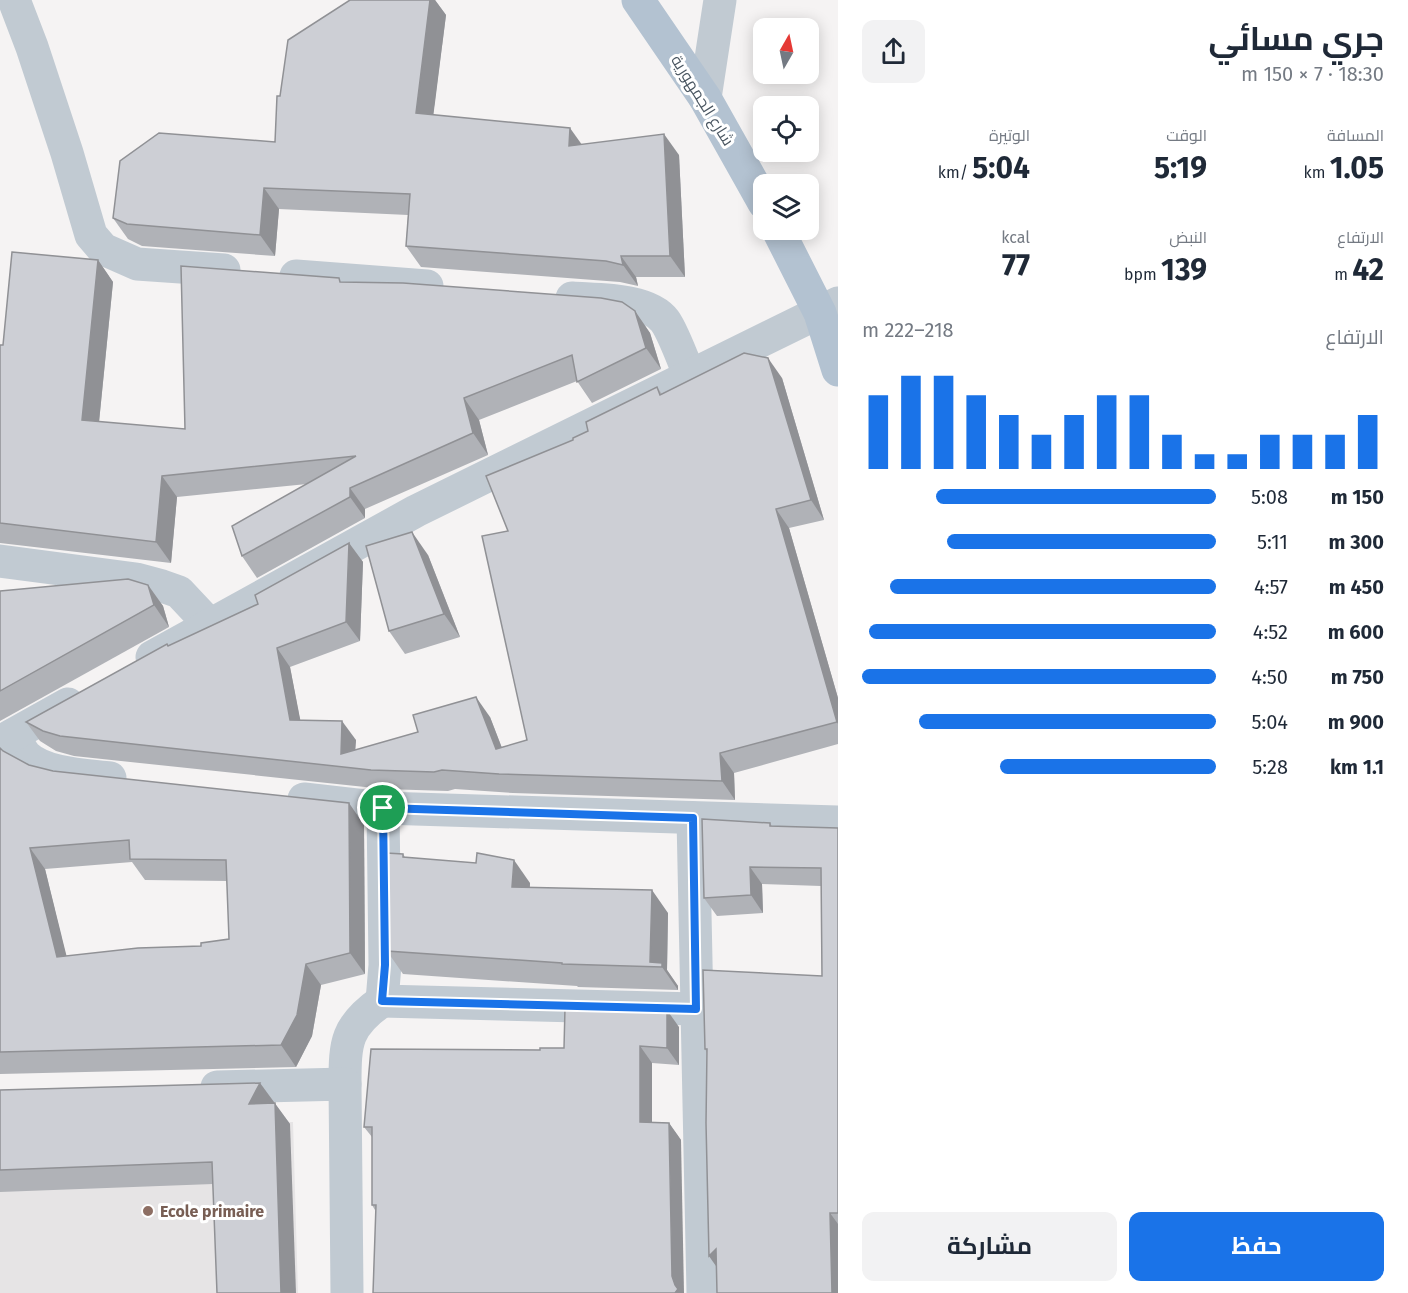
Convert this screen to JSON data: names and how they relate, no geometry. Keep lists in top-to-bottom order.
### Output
{
  "streets": {
    "main road": ["شارع الجمهورية"]
  },
  "places": ["Ecole primaire"],
  "north": "top",
  "page": {
    "heading": ["جري مسائي", "18:30 · 7 × 150 m"],
    "stats": [
      ["المسافة", "1.05 km"],
      ["الوقت", "5:19"],
      ["الوتيرة", "5:04 /km"],
      ["الارتفاع", "42 m"],
      ["النبض", "139 bpm"],
      ["kcal", "77"]
    ],
    "chart": ["الارتفاع", "218–222 m"],
    "list": [
      {
        "name": "150 m",
        "note": "5:08"
      },
      {
        "name": "300 m",
        "note": "5:11"
      },
      {
        "name": "450 m",
        "note": "4:57"
      },
      {
        "name": "600 m",
        "note": "4:52"
      },
      {
        "name": "750 m",
        "note": "4:50"
      },
      {
        "name": "900 m",
        "note": "5:04"
      },
      {
        "name": "1.1 km",
        "note": "5:28"
      }
    ],
    "buttons": ["حفظ", "مشاركة"]
  }
}
